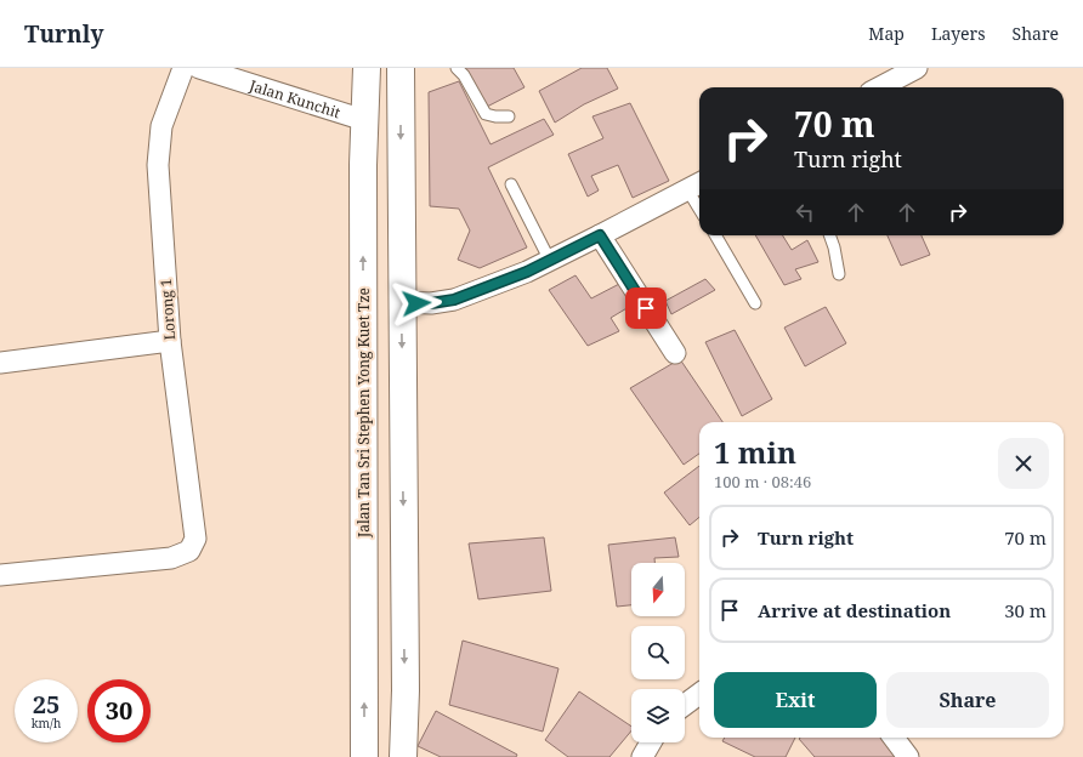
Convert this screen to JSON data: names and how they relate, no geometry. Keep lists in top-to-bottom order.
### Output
{
  "streets": {
    "main road": ["Jalan Tan Sri Stephen Yong Kuet Tze"],
    "street": ["Jalan Kunchit", "Lorong 1"]
  },
  "crossings": [
    ["Jalan Kunchit", "Jalan Tan Sri Stephen Yong Kuet Tze"]
  ],
  "north": "bottom",
  "page": {
    "header": "Turnly",
    "nav": ["Map", "Layers", "Share"],
    "turn": ["70 m", "Turn right"],
    "heading": ["1 min", "100 m · 08:46"],
    "list": [
      {
        "name": "Turn right",
        "value": "70 m"
      },
      {
        "name": "Arrive at destination",
        "value": "30 m"
      }
    ],
    "buttons": ["Exit", "Share"],
    "speed": "25 km/h",
    "limit": "30"
  }
}
